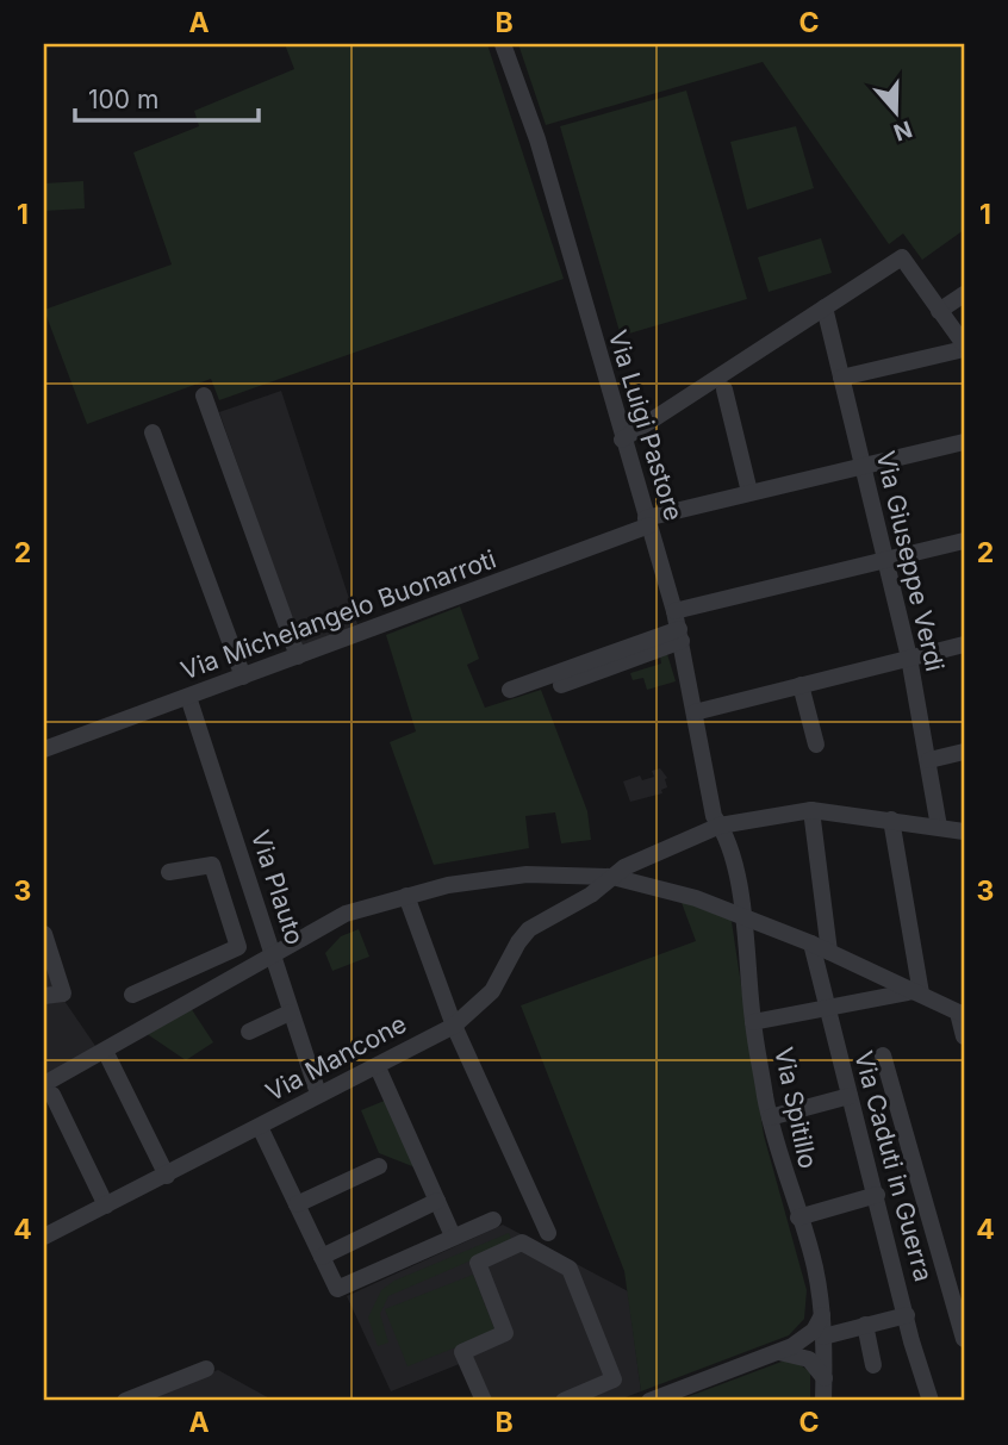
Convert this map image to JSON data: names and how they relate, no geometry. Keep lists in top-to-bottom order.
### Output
{
  "streets": {
    "street": [
      "Via Luigi Pastore",
      "Via Giuseppe Verdi",
      "Via Michelangelo Buonarroti",
      "Via Plauto",
      "Via Mancone",
      "Via Spitillo",
      "Via Caduti in Guerra"
    ]
  },
  "crossings": [
    ["Via Luigi Pastore", "Via Michelangelo Buonarroti"],
    ["Via Luigi Pastore", "Via Mancone"],
    ["Via Luigi Pastore", "Via Spitillo"],
    ["Via Giuseppe Verdi", "Via Michelangelo Buonarroti"],
    ["Via Giuseppe Verdi", "Via Mancone"],
    ["Via Michelangelo Buonarroti", "Via Plauto"],
    ["Via Plauto", "Via Mancone"],
    ["Via Mancone", "Via Spitillo"]
  ],
  "scale_bar": "100 m",
  "north": "bottom",
  "grid": {
    "columns": ["A", "B", "C"],
    "rows": [
      "1",
      "2",
      "3",
      "4"
    ]
  }
}
